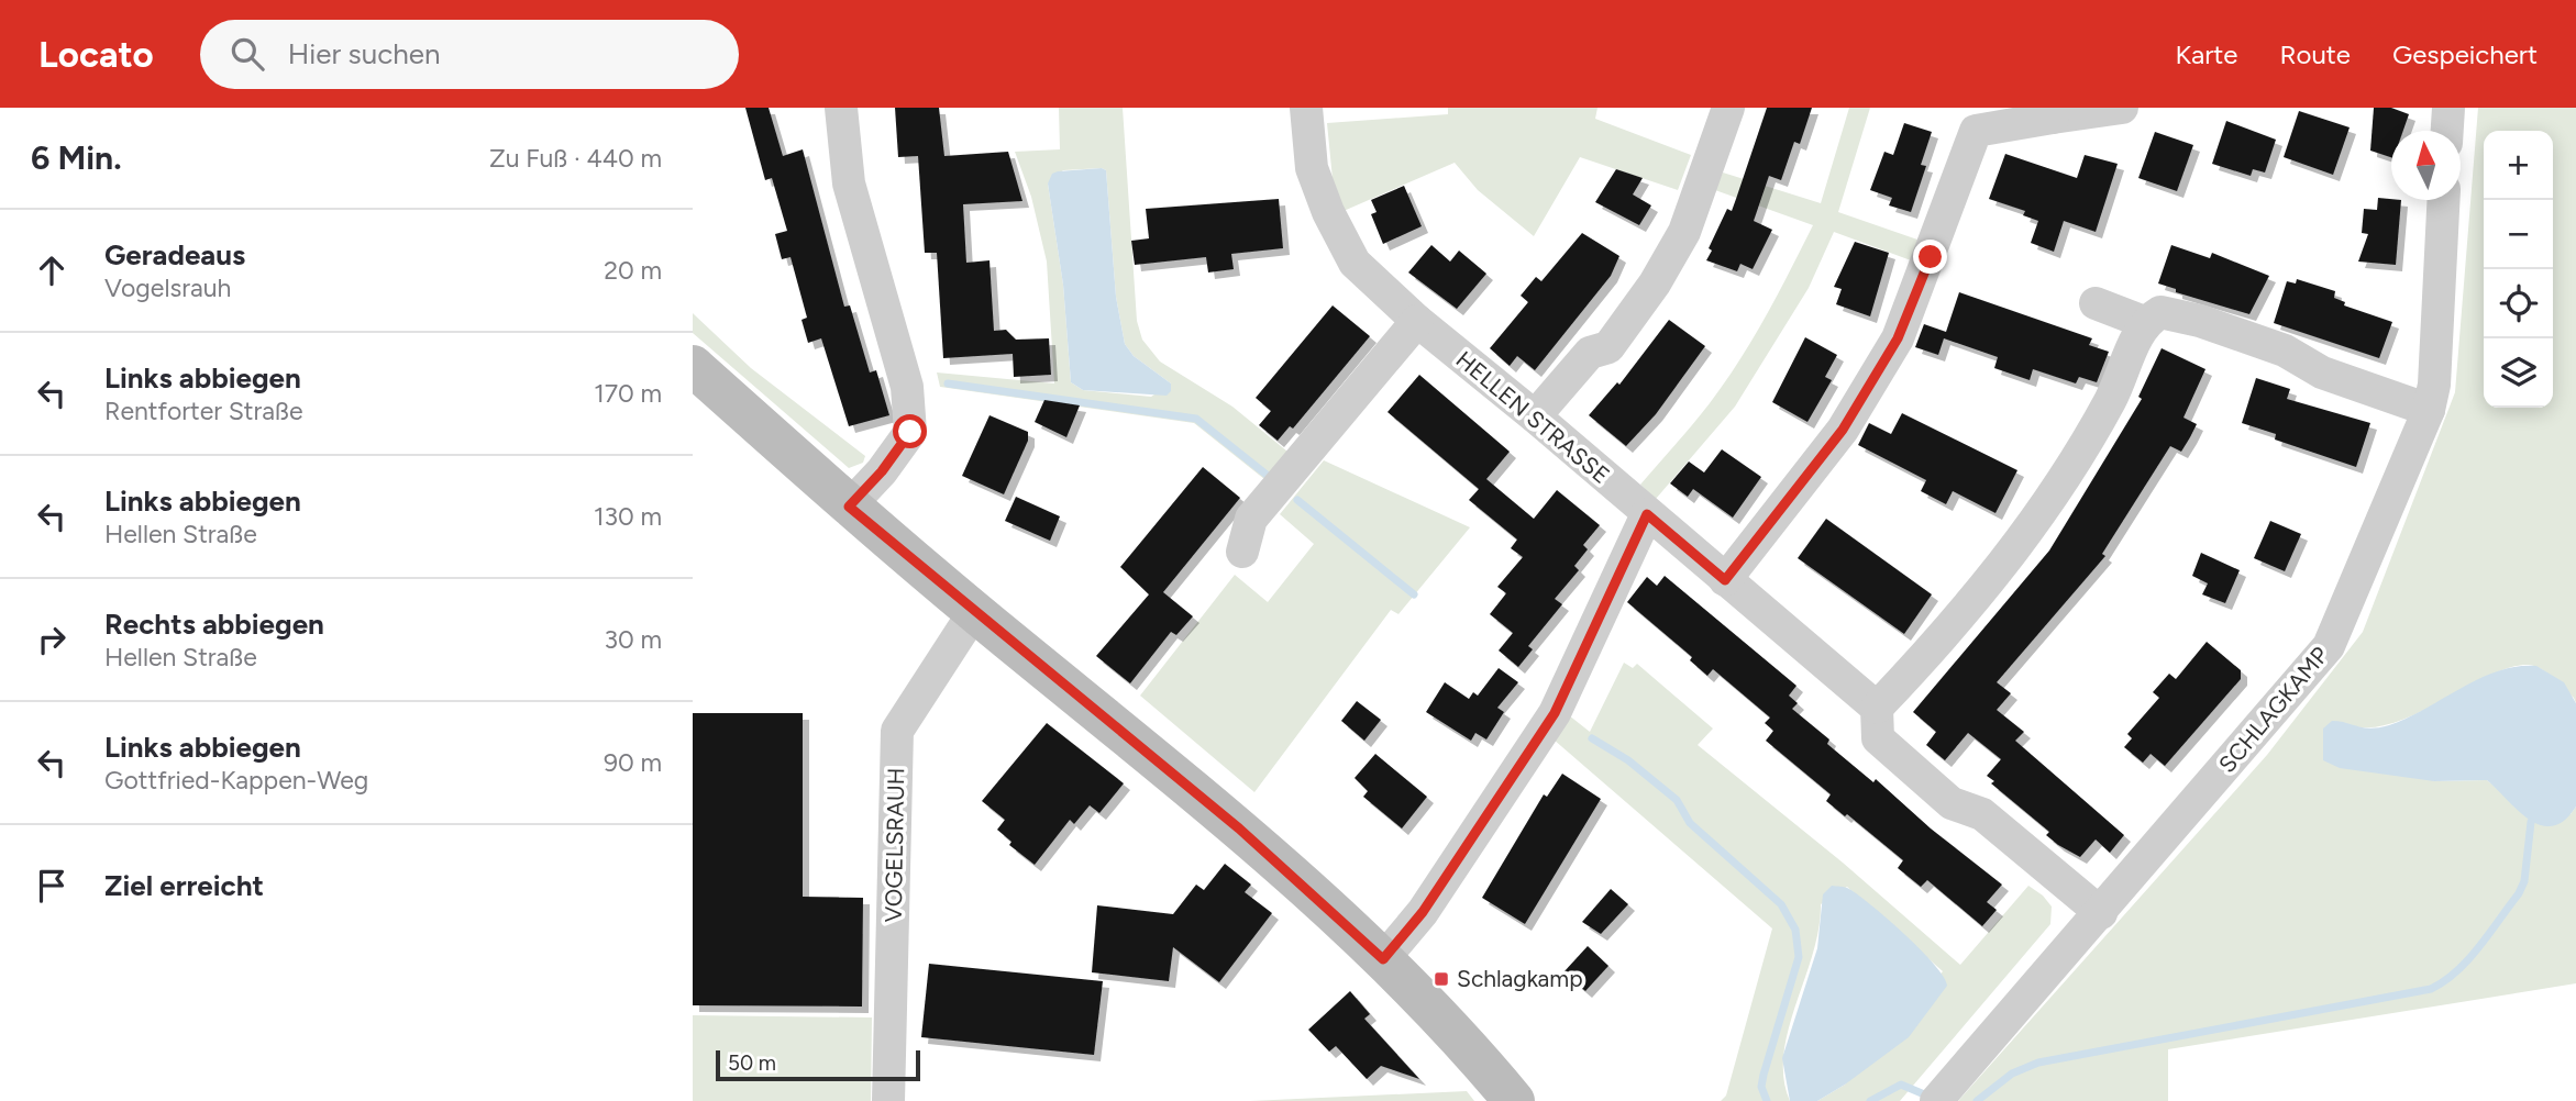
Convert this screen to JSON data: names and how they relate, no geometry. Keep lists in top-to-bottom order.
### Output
{
  "streets": {
    "street": ["HELLEN STRASSE", "SCHLAGKAMP", "VOGELSRAUH"]
  },
  "places": {
    "transit": ["Schlagkamp"]
  },
  "scale_bar": "50 m",
  "north": "top",
  "page": {
    "header": "Locato",
    "search": "Hier suchen",
    "nav": ["Karte", "Route", "Gespeichert"],
    "heading": ["6 Min.", "Zu Fuß · 440 m"],
    "map_buttons": ["+", "−"],
    "list": [
      ["Geradeaus", "Vogelsrauh", "20 m"],
      ["Links abbiegen", "Rentforter Straße", "170 m"],
      ["Links abbiegen", "Hellen Straße", "130 m"],
      ["Rechts abbiegen", "Hellen Straße", "30 m"],
      ["Links abbiegen", "Gottfried-Kappen-Weg", "90 m"],
      "Ziel erreicht"
    ],
    "scale": "50 m"
  }
}
